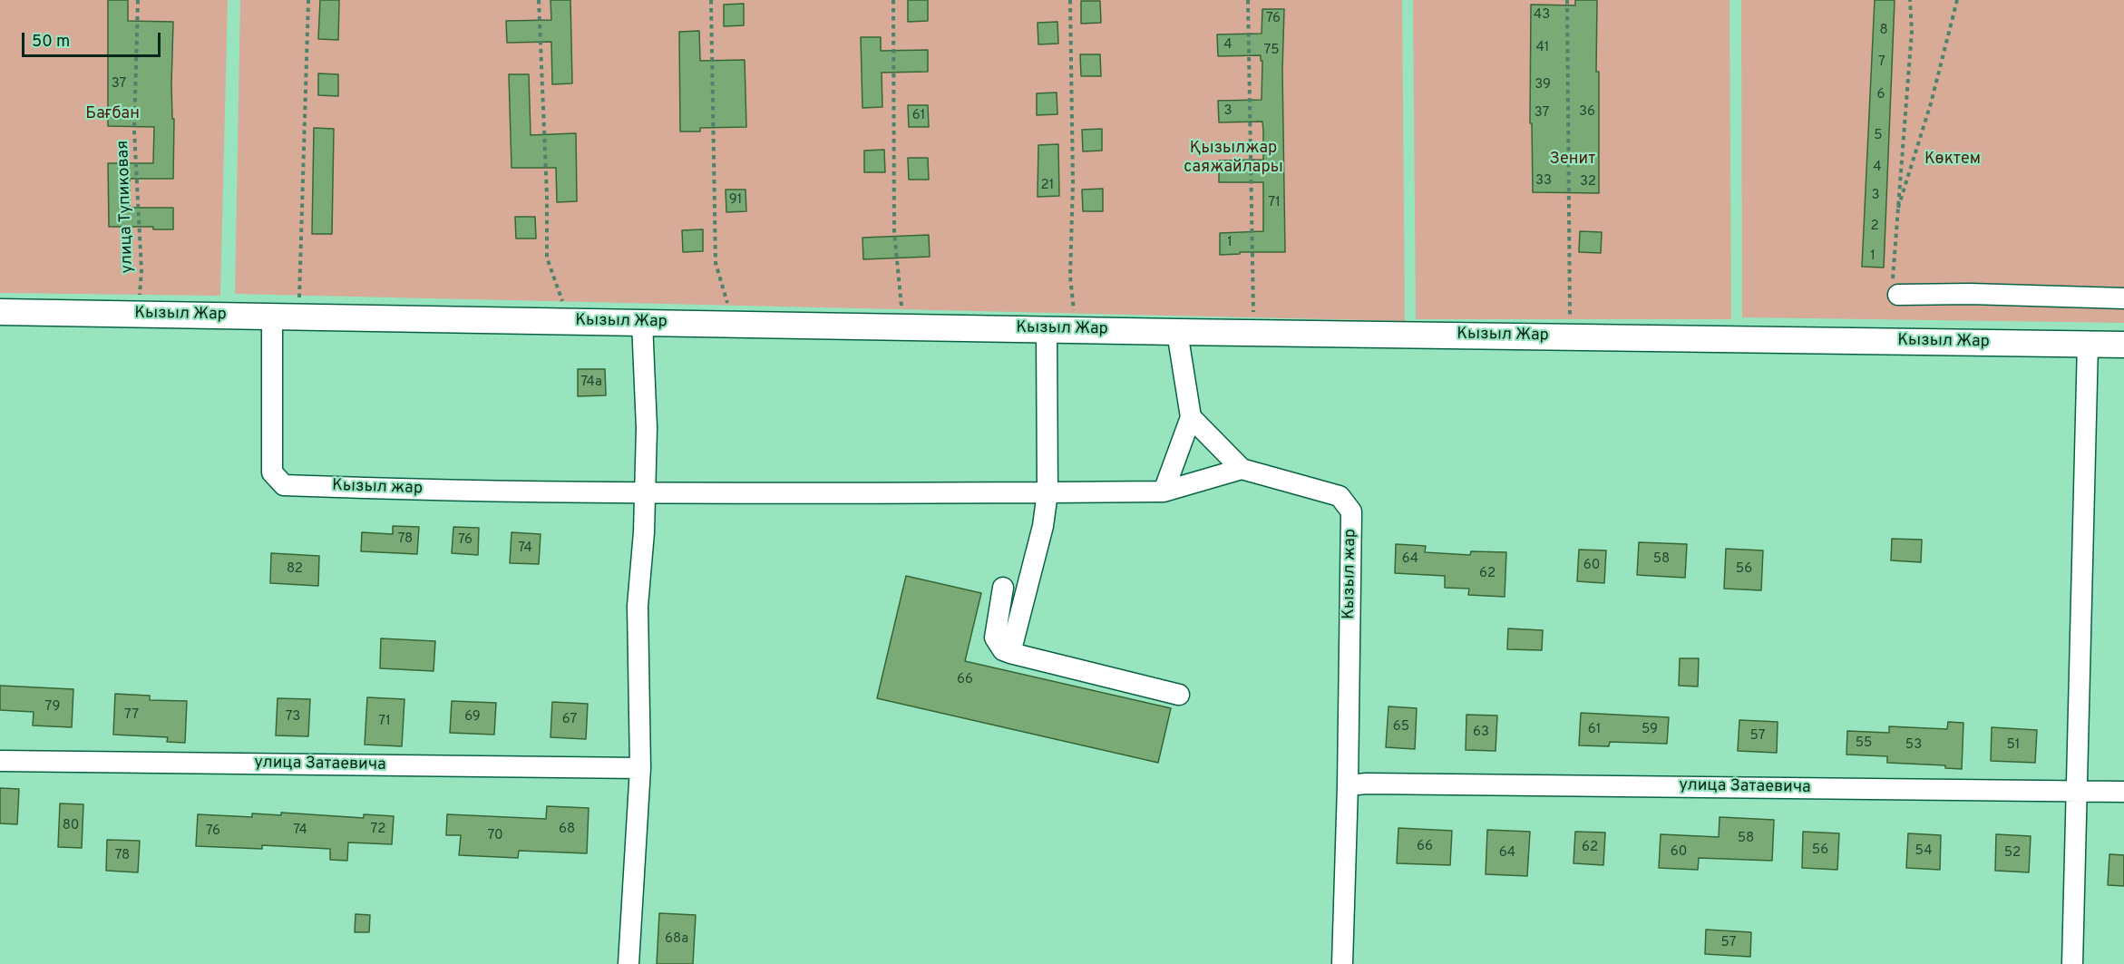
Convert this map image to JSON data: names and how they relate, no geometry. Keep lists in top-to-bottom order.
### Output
{
  "streets": {
    "main road": ["Кызыл Жар"],
    "street": ["Кызыл жар", "улица Затаевича"],
    "path": ["улица Тупиковая"]
  },
  "crossings": [
    ["улица Тупиковая", "Кызыл Жар"],
    ["Кызыл Жар", "Кызыл жар"],
    ["Кызыл жар", "улица Затаевича"]
  ],
  "parks": [
    "Бағбан",
    "Қызылжар саяжайлары",
    "Зенит",
    "Көктем"
  ],
  "house_numbers": [
    "43",
    "76",
    "8",
    "4",
    "41",
    "75",
    "7",
    "37",
    "39",
    "6",
    "3",
    "36",
    "37",
    "61",
    "5",
    "4",
    "33",
    "32",
    "21",
    "3",
    "91",
    "71",
    "2",
    "1",
    "1",
    "74а",
    "78",
    "76",
    "74",
    "64",
    "58",
    "60",
    "82",
    "56",
    "62",
    "66",
    "79",
    "77",
    "73",
    "69",
    "67",
    "71",
    "65",
    "61",
    "59",
    "63",
    "57",
    "55",
    "53",
    "51",
    "80",
    "72",
    "68",
    "74",
    "76",
    "70",
    "58",
    "66",
    "62",
    "56",
    "54",
    "60",
    "64",
    "52",
    "78",
    "68а",
    "57"
  ],
  "scale_bar": "50 m"
}
